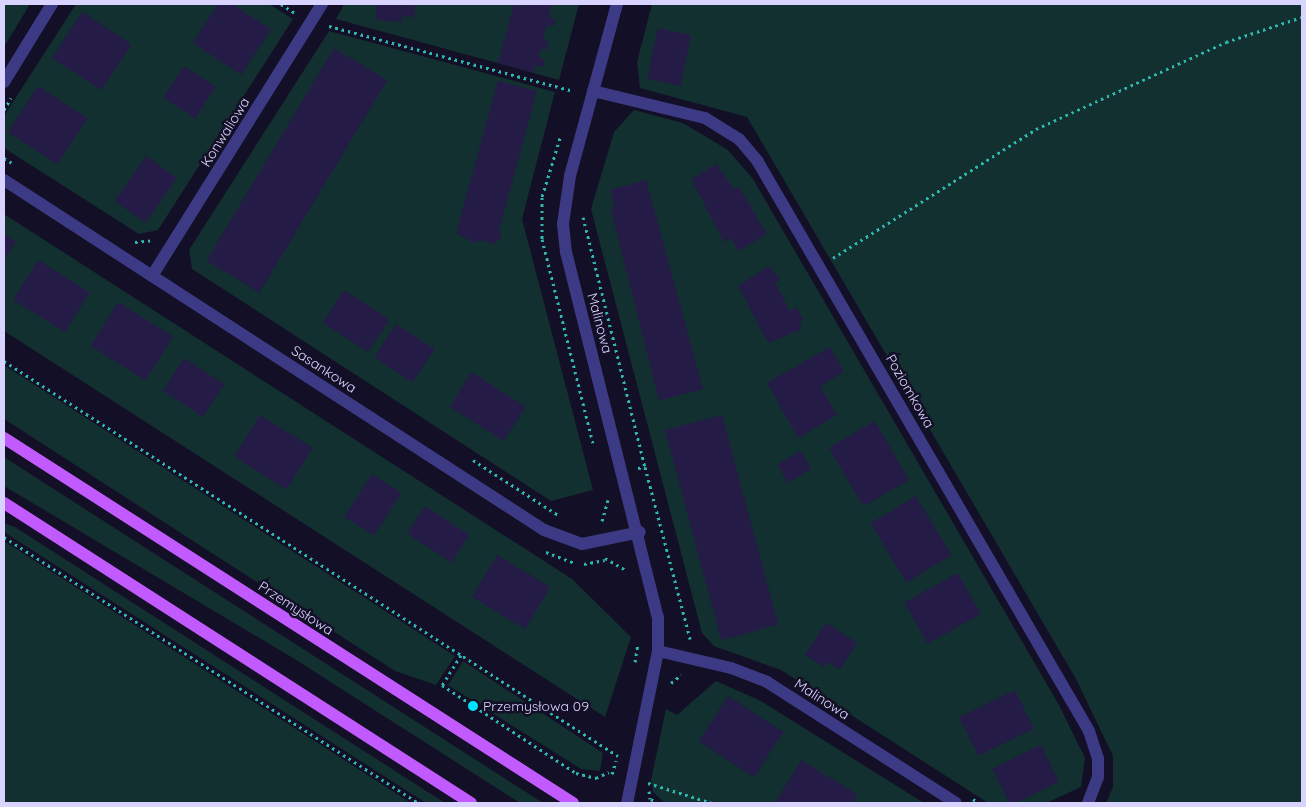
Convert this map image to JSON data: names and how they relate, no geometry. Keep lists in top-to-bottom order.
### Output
{
  "streets": {
    "main road": ["Przemysłowa"],
    "street": [
      "Konwaliowa",
      "Malinowa",
      "Sasankowa",
      "Poziomkowa"
    ]
  },
  "crossings": [
    ["Konwaliowa", "Sasankowa"],
    ["Malinowa", "Sasankowa"],
    ["Malinowa", "Poziomkowa"]
  ],
  "places": ["Przemysłowa 09"]
}
